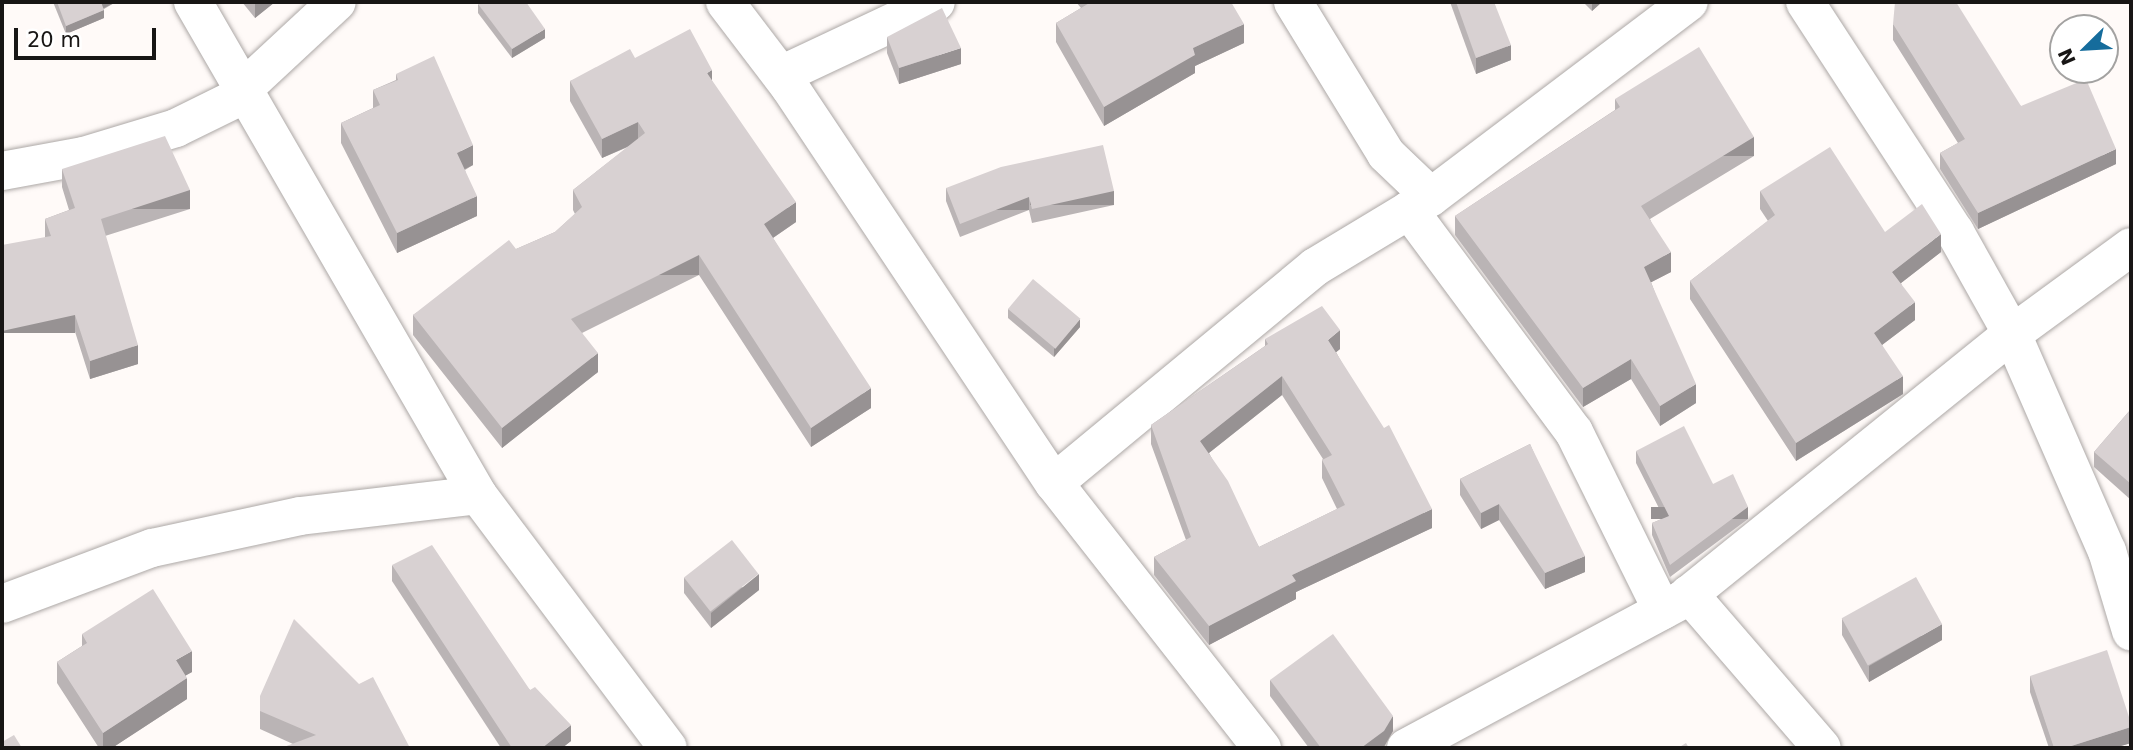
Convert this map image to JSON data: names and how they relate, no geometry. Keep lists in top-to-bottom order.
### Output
{
  "scale_bar": "20 m",
  "north": "bottom left"
}
